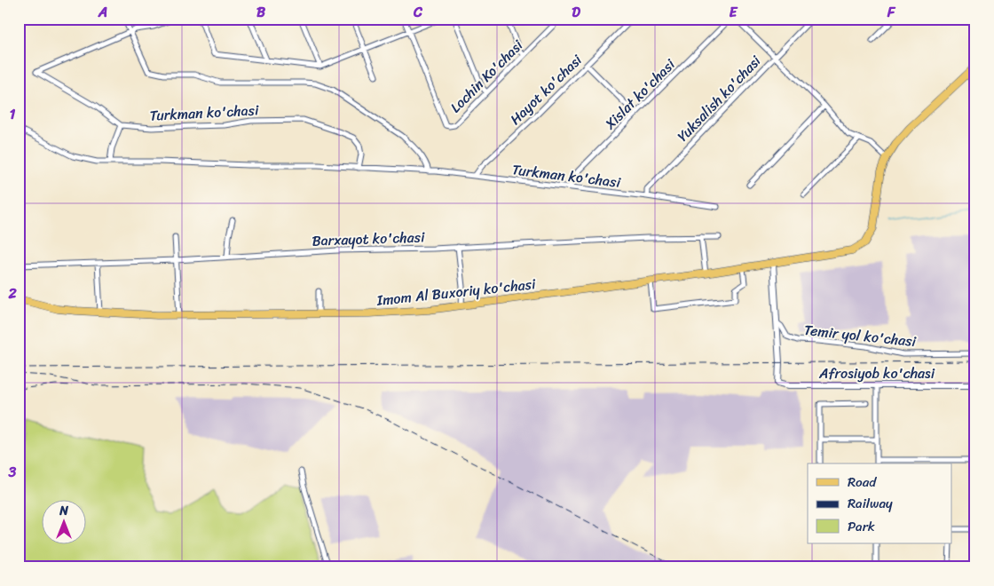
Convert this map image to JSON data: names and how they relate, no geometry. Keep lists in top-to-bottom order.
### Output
{
  "streets": {
    "main road": ["Imom Al Buxoriy ko'chasi"],
    "street": [
      "Lochin Ko'chasi",
      "Hayot ko'chasi",
      "Xislat ko'chasi",
      "Yuksalish ko'chasi",
      "Turkman ko'chasi",
      "Barxayot ko'chasi",
      "Temir yol ko'chasi",
      "Afrosiyob ko'chasi"
    ]
  },
  "crossings": [
    ["Hayot ko'chasi", "Turkman ko'chasi"],
    ["Xislat ko'chasi", "Turkman ko'chasi"],
    ["Yuksalish ko'chasi", "Turkman ko'chasi"],
    ["Temir yol ko'chasi", "Afrosiyob ko'chasi"]
  ],
  "legend": ["Road", "Railway", "Park"],
  "north": "top",
  "grid": {
    "columns": [
      "A",
      "B",
      "C",
      "D",
      "E",
      "F"
    ],
    "rows": ["1", "2", "3"]
  }
}
